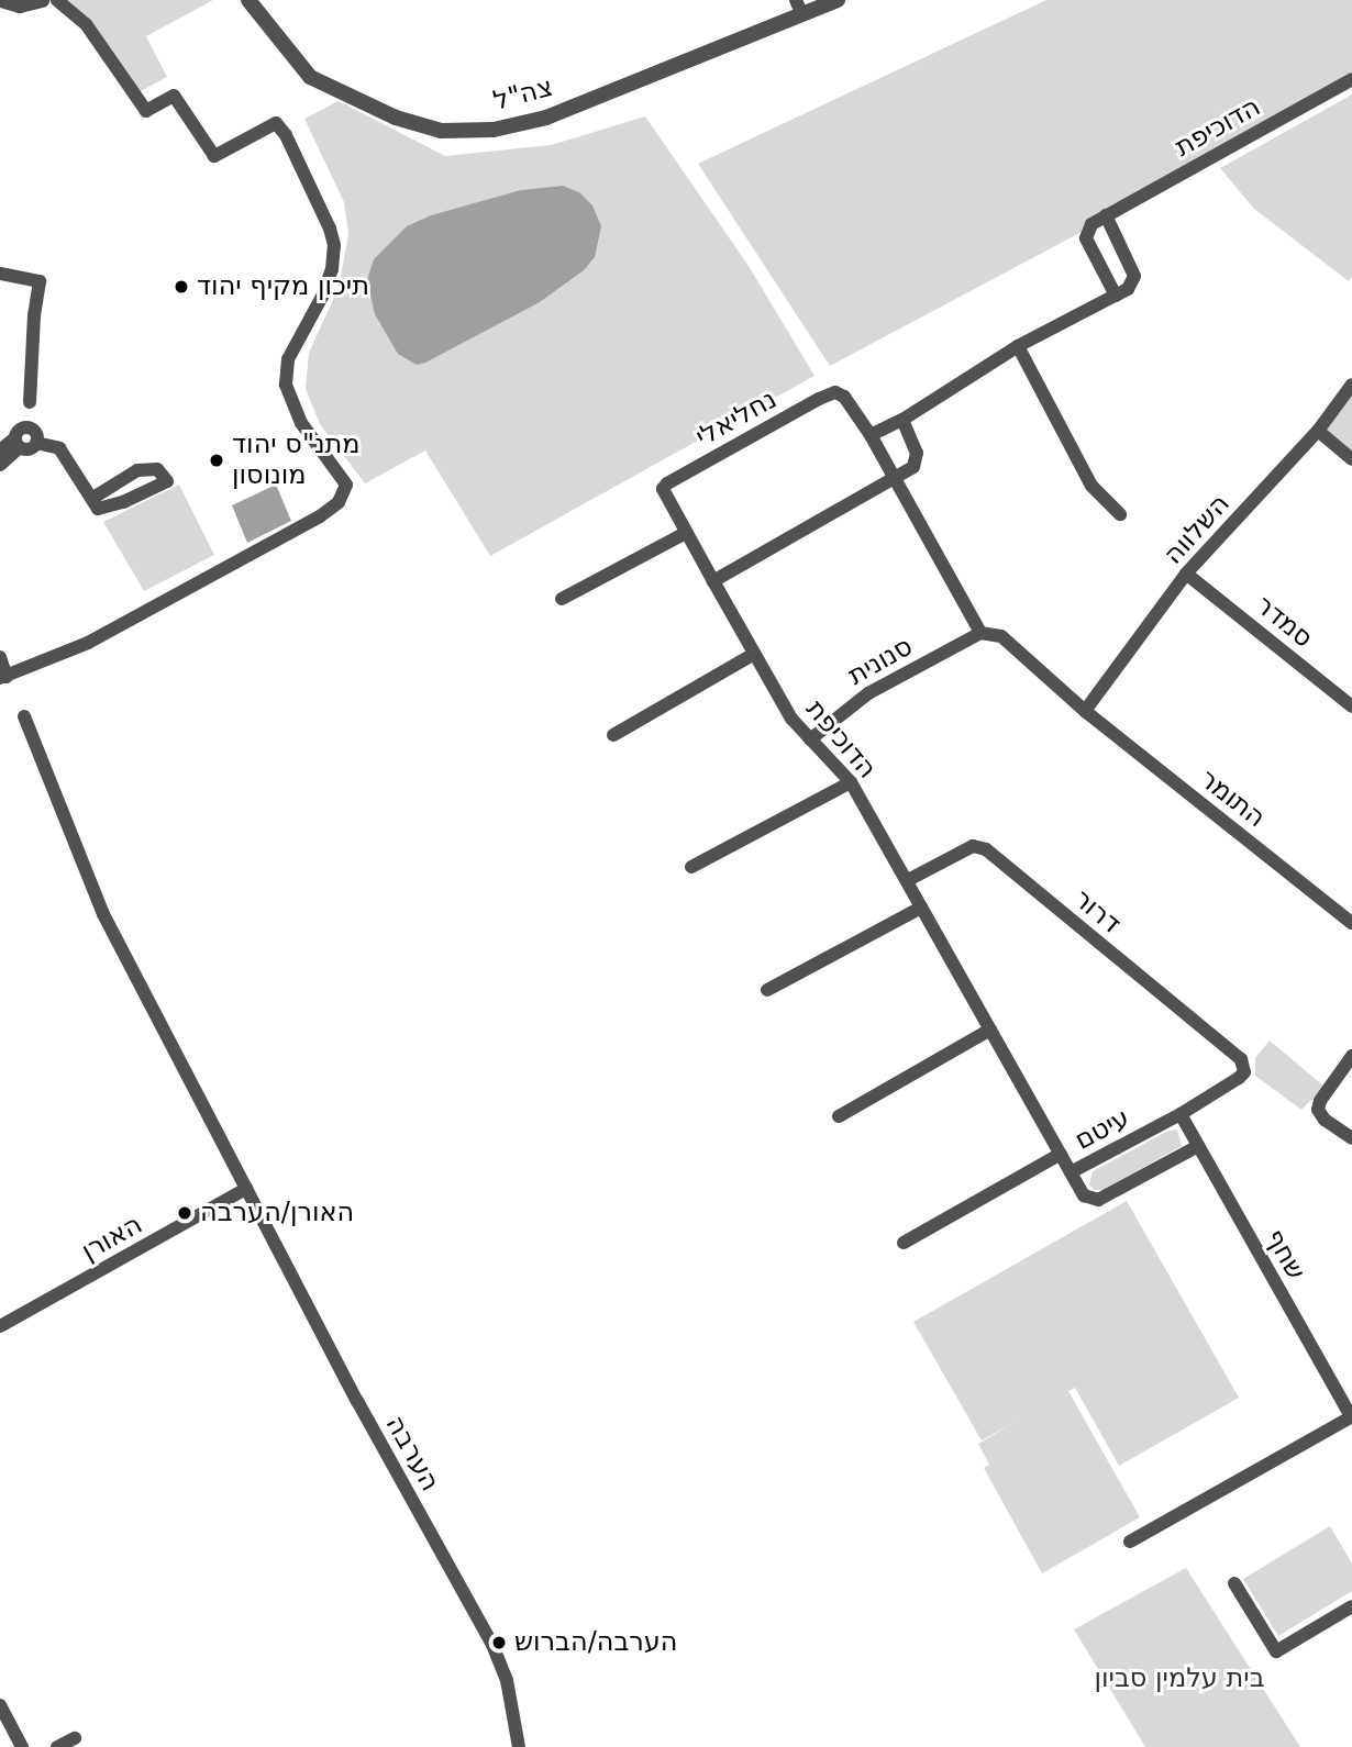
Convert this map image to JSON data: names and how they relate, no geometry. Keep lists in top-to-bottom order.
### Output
{
  "streets": {
    "street": [
      "צה\"ל",
      "הדוכיפת",
      "נחליאלי",
      "השלווה",
      "סמדר",
      "סנונית",
      "התומר",
      "דרור",
      "עיטם",
      "האורן",
      "שחף",
      "הערבה"
    ]
  },
  "crossings": [
    ["הדוכיפת", "נחליאלי"],
    ["הדוכיפת", "סנונית"],
    ["הדוכיפת", "דרור"],
    ["הדוכיפת", "עיטם"],
    ["השלווה", "סמדר"],
    ["השלווה", "התומר"],
    ["סנונית", "התומר"],
    ["דרור", "עיטם"],
    ["עיטם", "שחף"],
    ["האורן", "הערבה"]
  ],
  "parks": ["בית עלמין סביון"],
  "places": [
    "תיכון מקיף יהוד",
    "מתנ\"ס יהוד מונוסון",
    "האורן/הערבה",
    "הערבה/הברוש"
  ]
}
